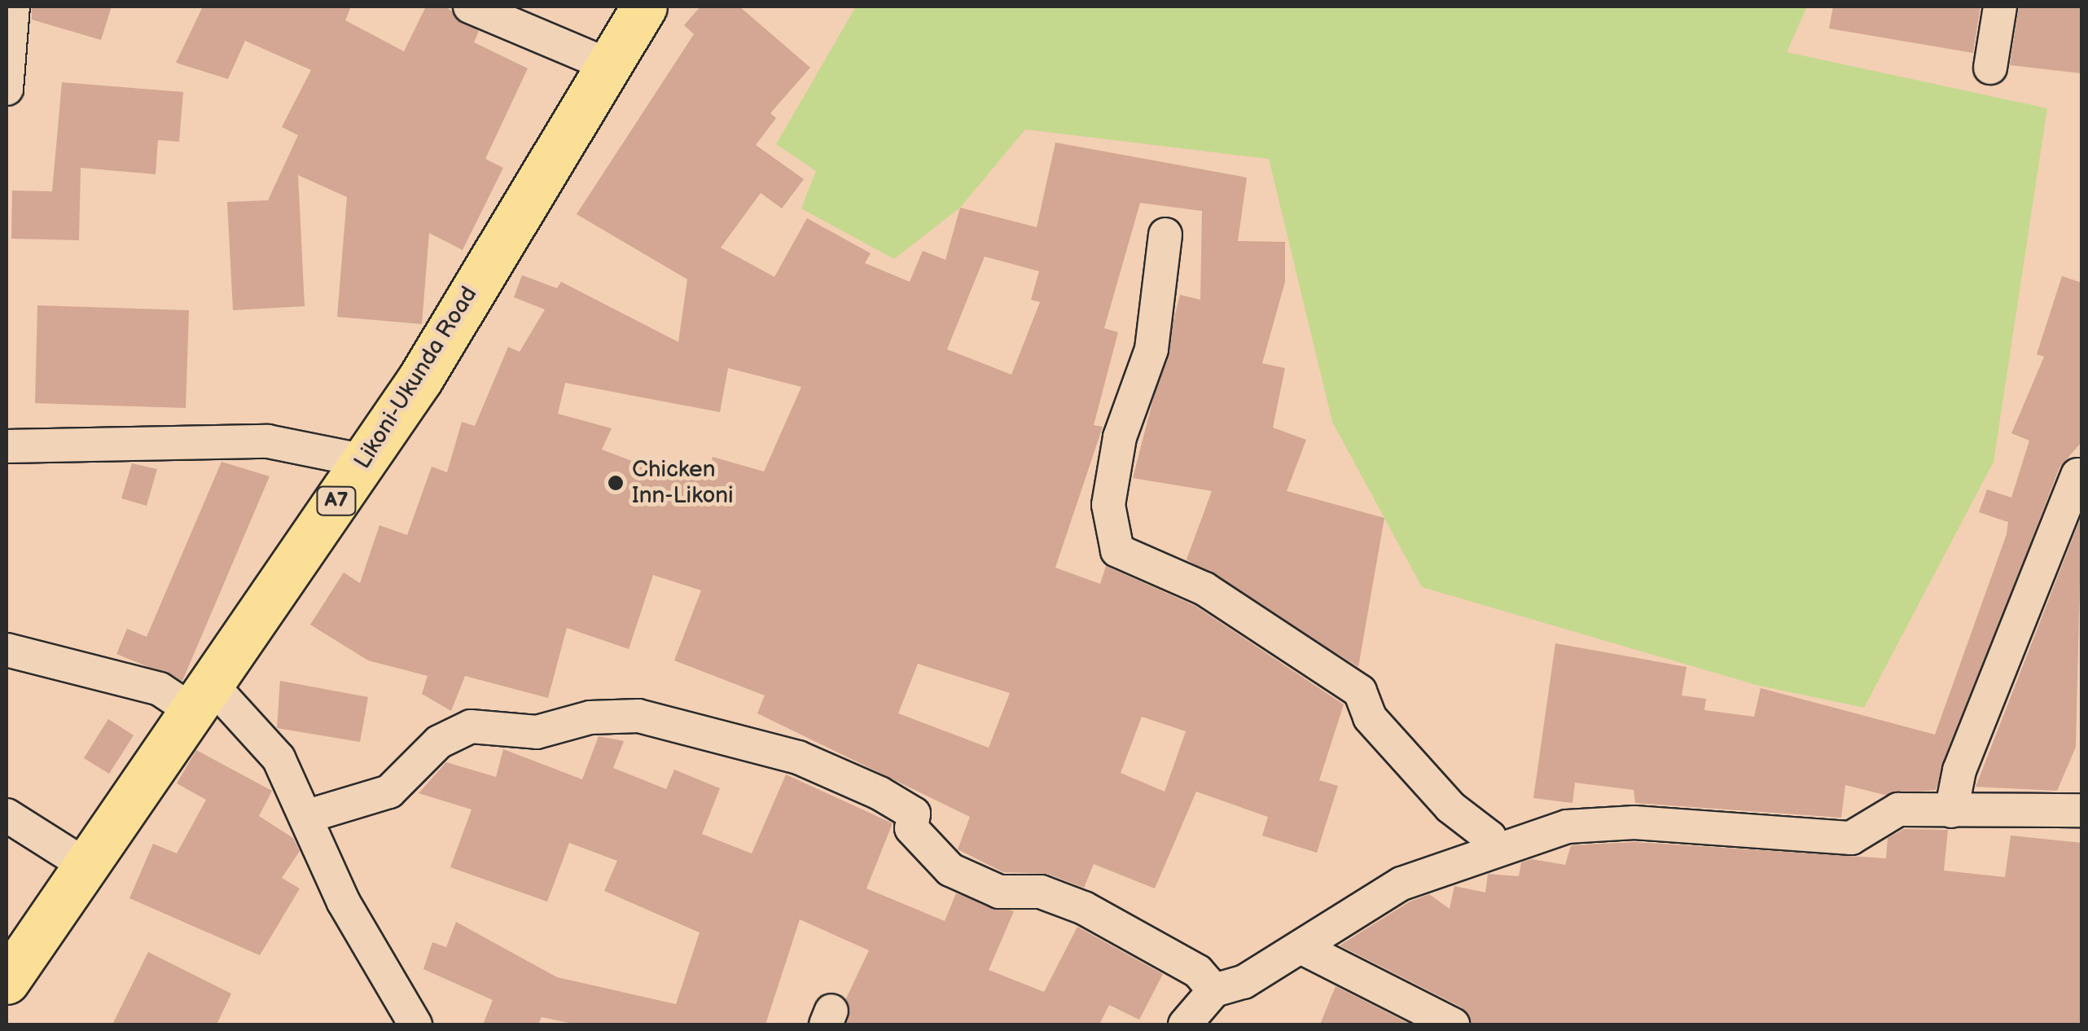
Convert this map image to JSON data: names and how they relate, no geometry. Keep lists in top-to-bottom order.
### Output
{
  "streets": {
    "highway": ["Likoni-Ukunda Road", "A7"]
  },
  "places": ["Chicken Inn-Likoni"]
}
